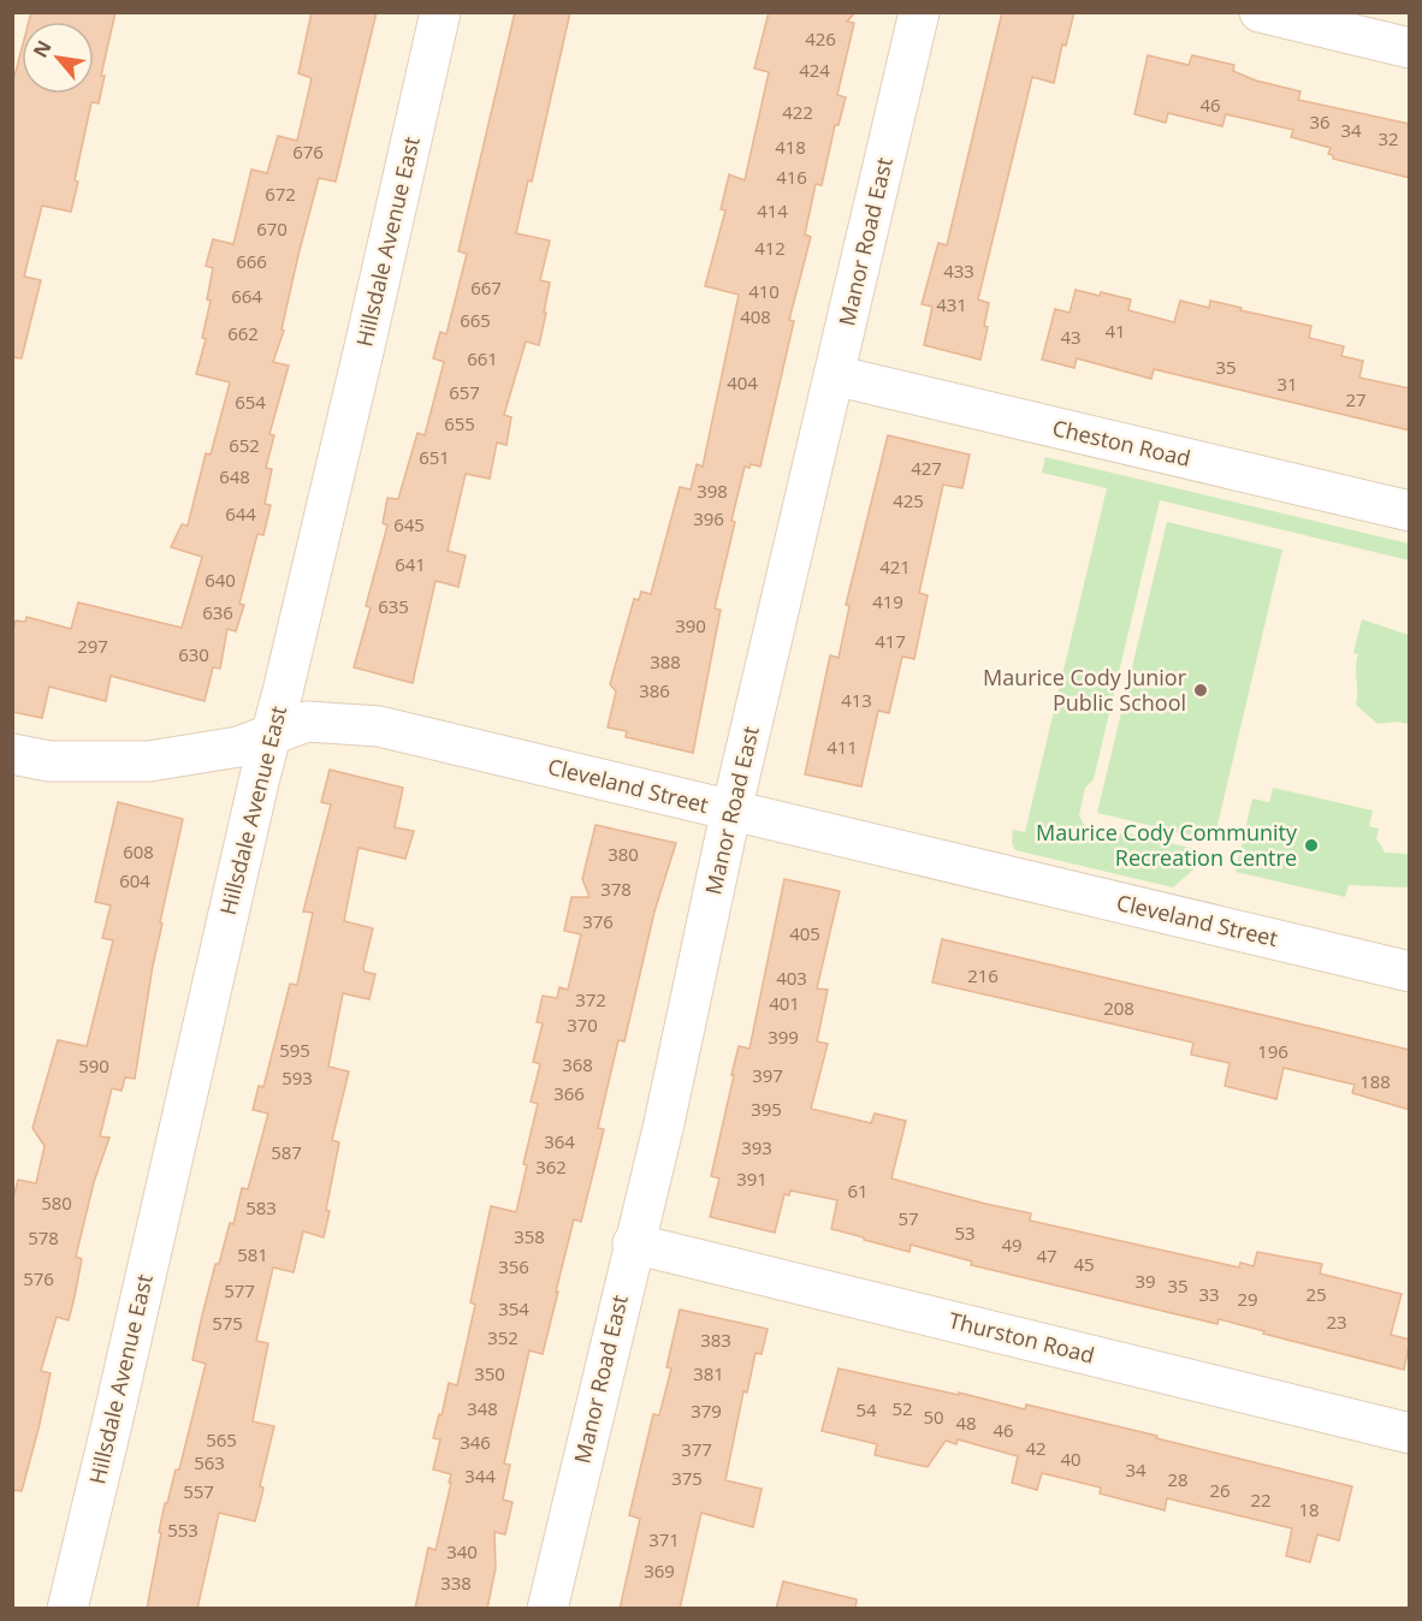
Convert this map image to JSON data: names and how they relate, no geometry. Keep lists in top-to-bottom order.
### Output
{
  "streets": {
    "street": [
      "Hillsdale Avenue East",
      "Manor Road East",
      "Cheston Road",
      "Cleveland Street",
      "Thurston Road"
    ]
  },
  "crossings": [
    ["Hillsdale Avenue East", "Cleveland Street"],
    ["Manor Road East", "Cheston Road"],
    ["Manor Road East", "Cleveland Street"],
    ["Manor Road East", "Thurston Road"]
  ],
  "places": ["Maurice Cody Junior Public School", "Maurice Cody Community Recreation Centre"],
  "house_numbers": [
    "426",
    "424",
    "46",
    "422",
    "36",
    "34",
    "32",
    "418",
    "676",
    "416",
    "672",
    "414",
    "670",
    "412",
    "666",
    "433",
    "667",
    "410",
    "664",
    "431",
    "408",
    "665",
    "41",
    "662",
    "43",
    "661",
    "35",
    "404",
    "31",
    "657",
    "27",
    "654",
    "655",
    "652",
    "651",
    "427",
    "648",
    "398",
    "425",
    "644",
    "396",
    "645",
    "641",
    "421",
    "640",
    "419",
    "635",
    "636",
    "390",
    "417",
    "297",
    "630",
    "388",
    "386",
    "413",
    "411",
    "608",
    "380",
    "604",
    "378",
    "376",
    "405",
    "216",
    "403",
    "372",
    "401",
    "208",
    "370",
    "399",
    "595",
    "196",
    "368",
    "590",
    "397",
    "593",
    "188",
    "366",
    "395",
    "364",
    "393",
    "587",
    "362",
    "391",
    "61",
    "580",
    "583",
    "57",
    "53",
    "358",
    "578",
    "49",
    "581",
    "47",
    "45",
    "356",
    "576",
    "39",
    "35",
    "577",
    "33",
    "25",
    "29",
    "354",
    "23",
    "575",
    "352",
    "383",
    "350",
    "381",
    "348",
    "52",
    "54",
    "379",
    "50",
    "48",
    "46",
    "565",
    "346",
    "42",
    "377",
    "40",
    "563",
    "34",
    "344",
    "375",
    "28",
    "26",
    "557",
    "22",
    "18",
    "553",
    "371",
    "340",
    "369",
    "338"
  ],
  "north": "top left"
}
